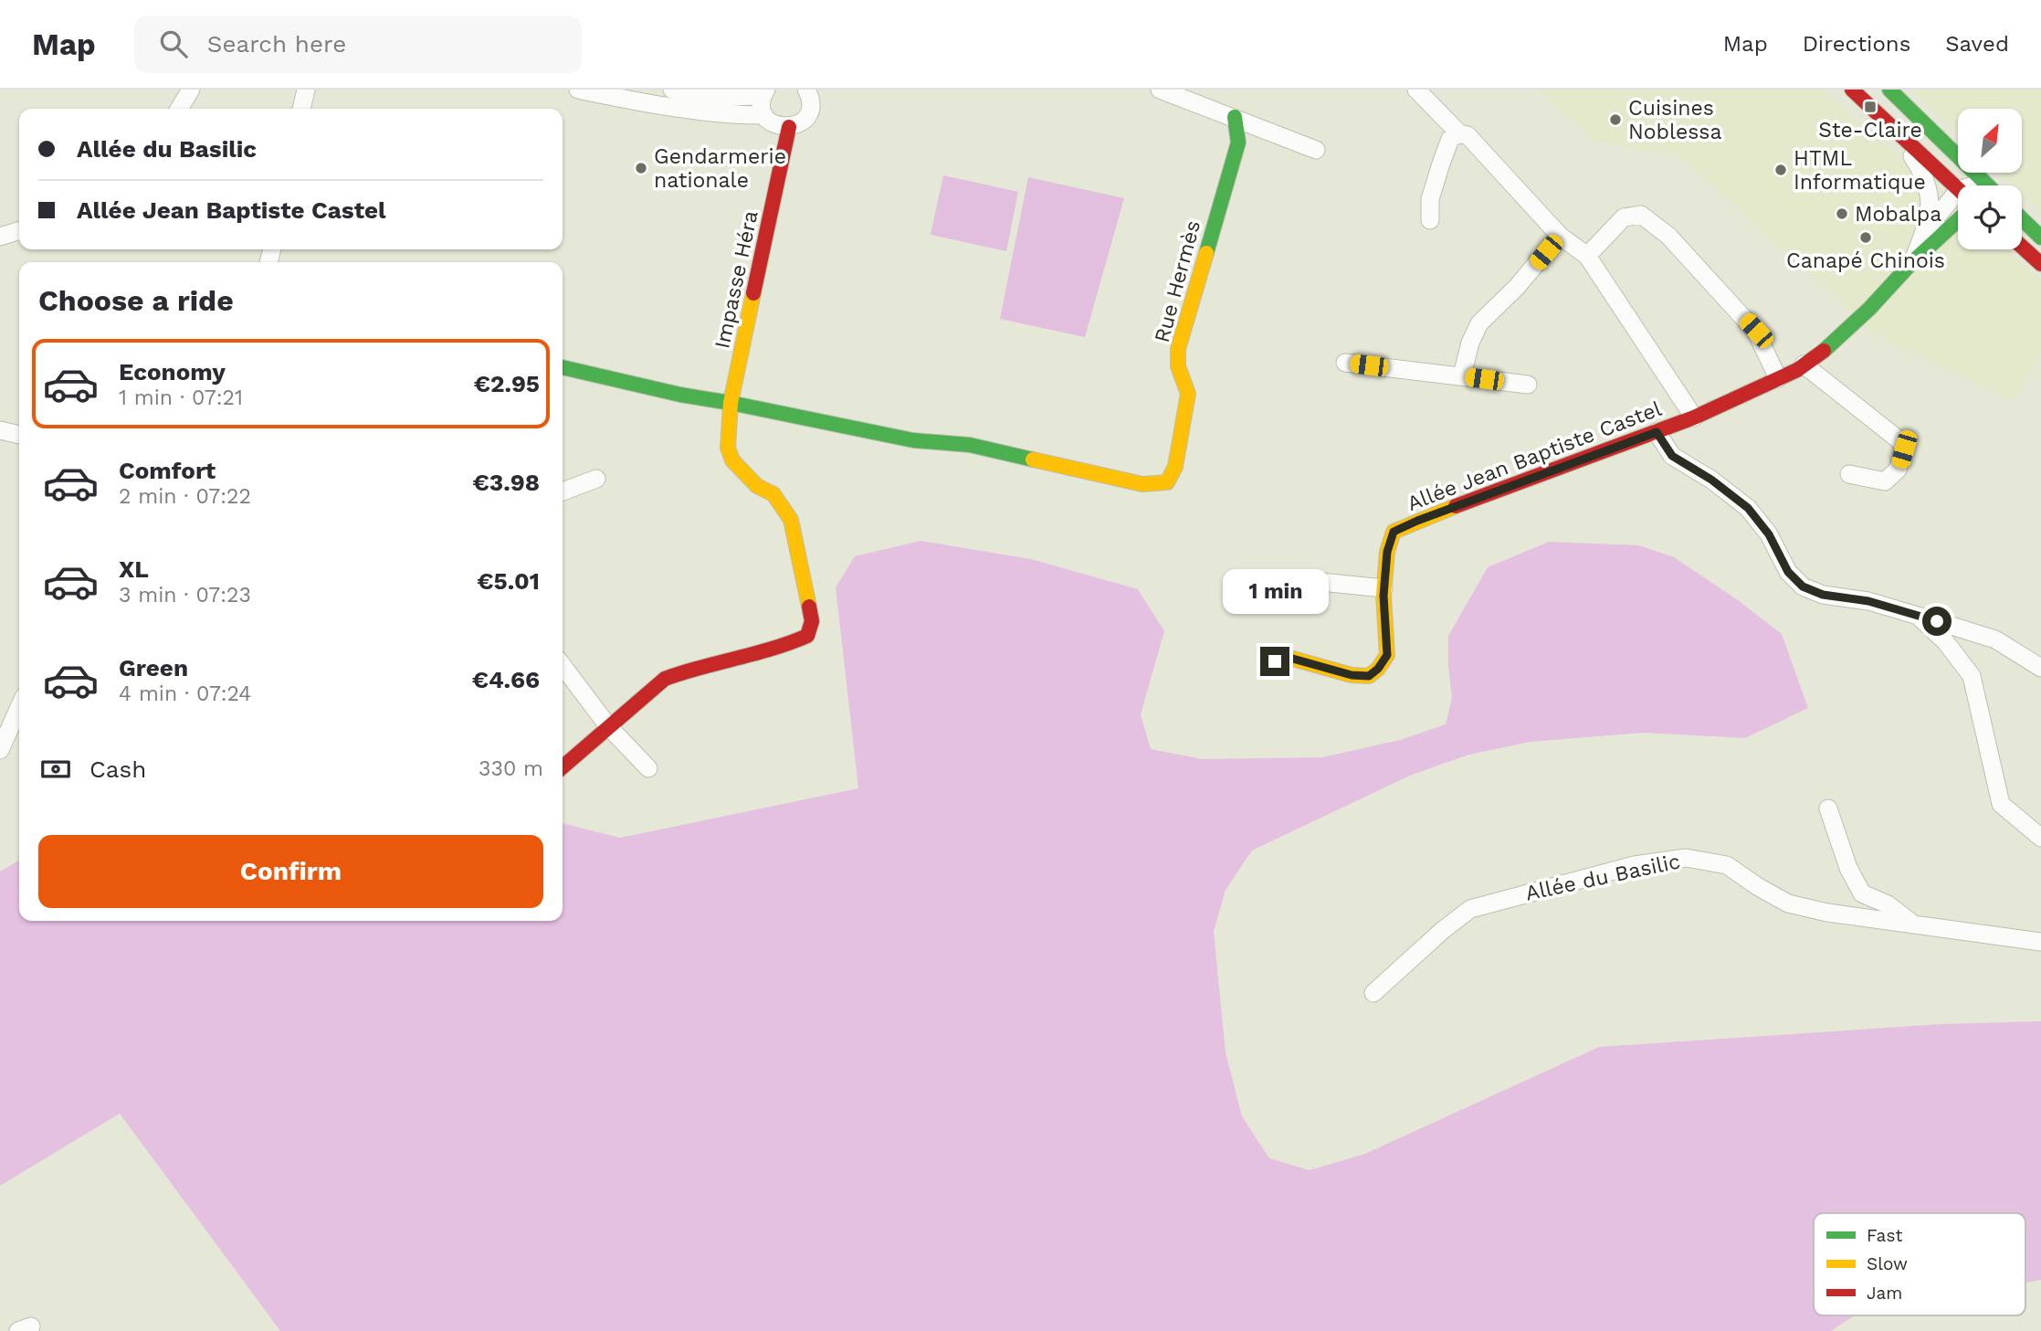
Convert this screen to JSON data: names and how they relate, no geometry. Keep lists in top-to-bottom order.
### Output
{
  "streets": {
    "street": [
      "Impasse Héra",
      "Rue Hermès",
      "Allée Jean Baptiste Castel",
      "Allée du Basilic"
    ]
  },
  "crossings": [
    ["Impasse Héra", "Rue Hermès"]
  ],
  "places": {
    "transit": ["Ste-Claire"],
    "other": [
      "Cuisines Noblessa",
      "Gendarmerie nationale",
      "HTML Informatique",
      "Mobalpa",
      "Canapé Chinois"
    ]
  },
  "legend": ["Fast", "Slow", "Jam"],
  "north": "top right",
  "page": {
    "header": "Map",
    "search": "Search here",
    "nav": ["Map", "Directions", "Saved"],
    "banner": ["Allée du Basilic", "Allée Jean Baptiste Castel"],
    "heading": "Choose a ride",
    "list": [
      {
        "name": "Economy",
        "note": "1 min · 07:21",
        "value": "€2.95"
      },
      {
        "name": "Comfort",
        "note": "2 min · 07:22",
        "value": "€3.98"
      },
      {
        "name": "XL",
        "note": "3 min · 07:23",
        "value": "€5.01"
      },
      {
        "name": "Green",
        "note": "4 min · 07:24",
        "value": "€4.66"
      }
    ],
    "bubble": "1 min",
    "pay": ["Cash", "330 m"],
    "buttons": "Confirm"
  }
}
